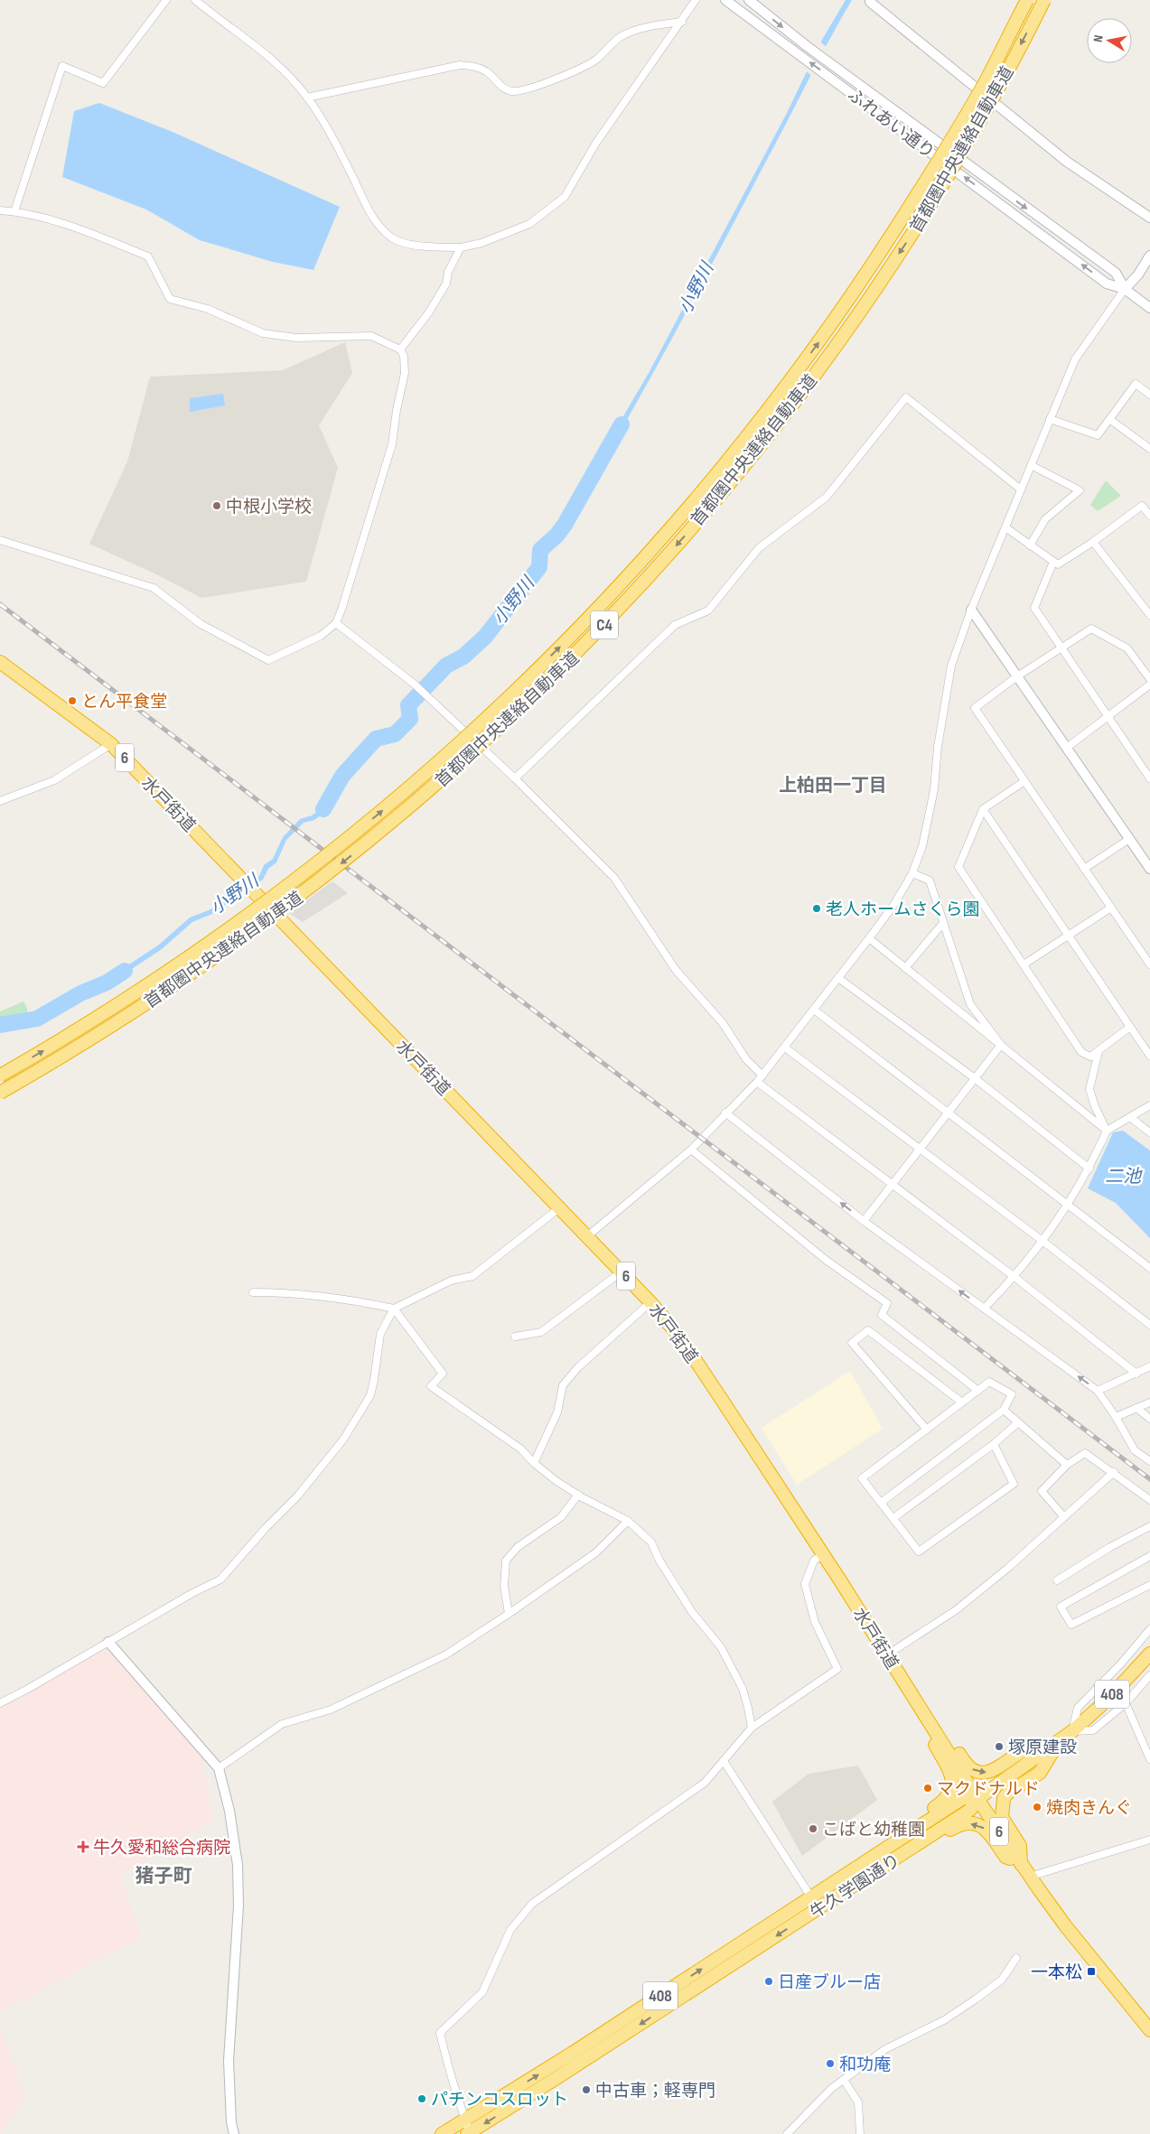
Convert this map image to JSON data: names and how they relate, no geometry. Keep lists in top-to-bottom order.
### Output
{
  "streets": {
    "highway": [
      "首都圏中央連絡自動車道",
      "C4",
      "6",
      "水戸街道",
      "408",
      "牛久学園通り"
    ],
    "street": ["ふれあい通り"]
  },
  "crossings": [
    ["水戸街道", "408"],
    ["水戸街道", "牛久学園通り"],
    ["408", "牛久学園通り"]
  ],
  "districts": ["上柏田一丁目", "猪子町"],
  "water": ["小野川", "二池"],
  "places": {
    "other": [
      "中根小学校",
      "とん平食堂",
      "老人ホームさくら園",
      "塚原建設",
      "マクドナルド",
      "焼肉きんぐ",
      "こばと幼稚園",
      "日産ブルー店",
      "和功庵",
      "中古車；軽専門",
      "パチンコスロット"
    ],
    "health": ["牛久愛和総合病院"],
    "transit": ["一本松"]
  },
  "north": "left"
}
